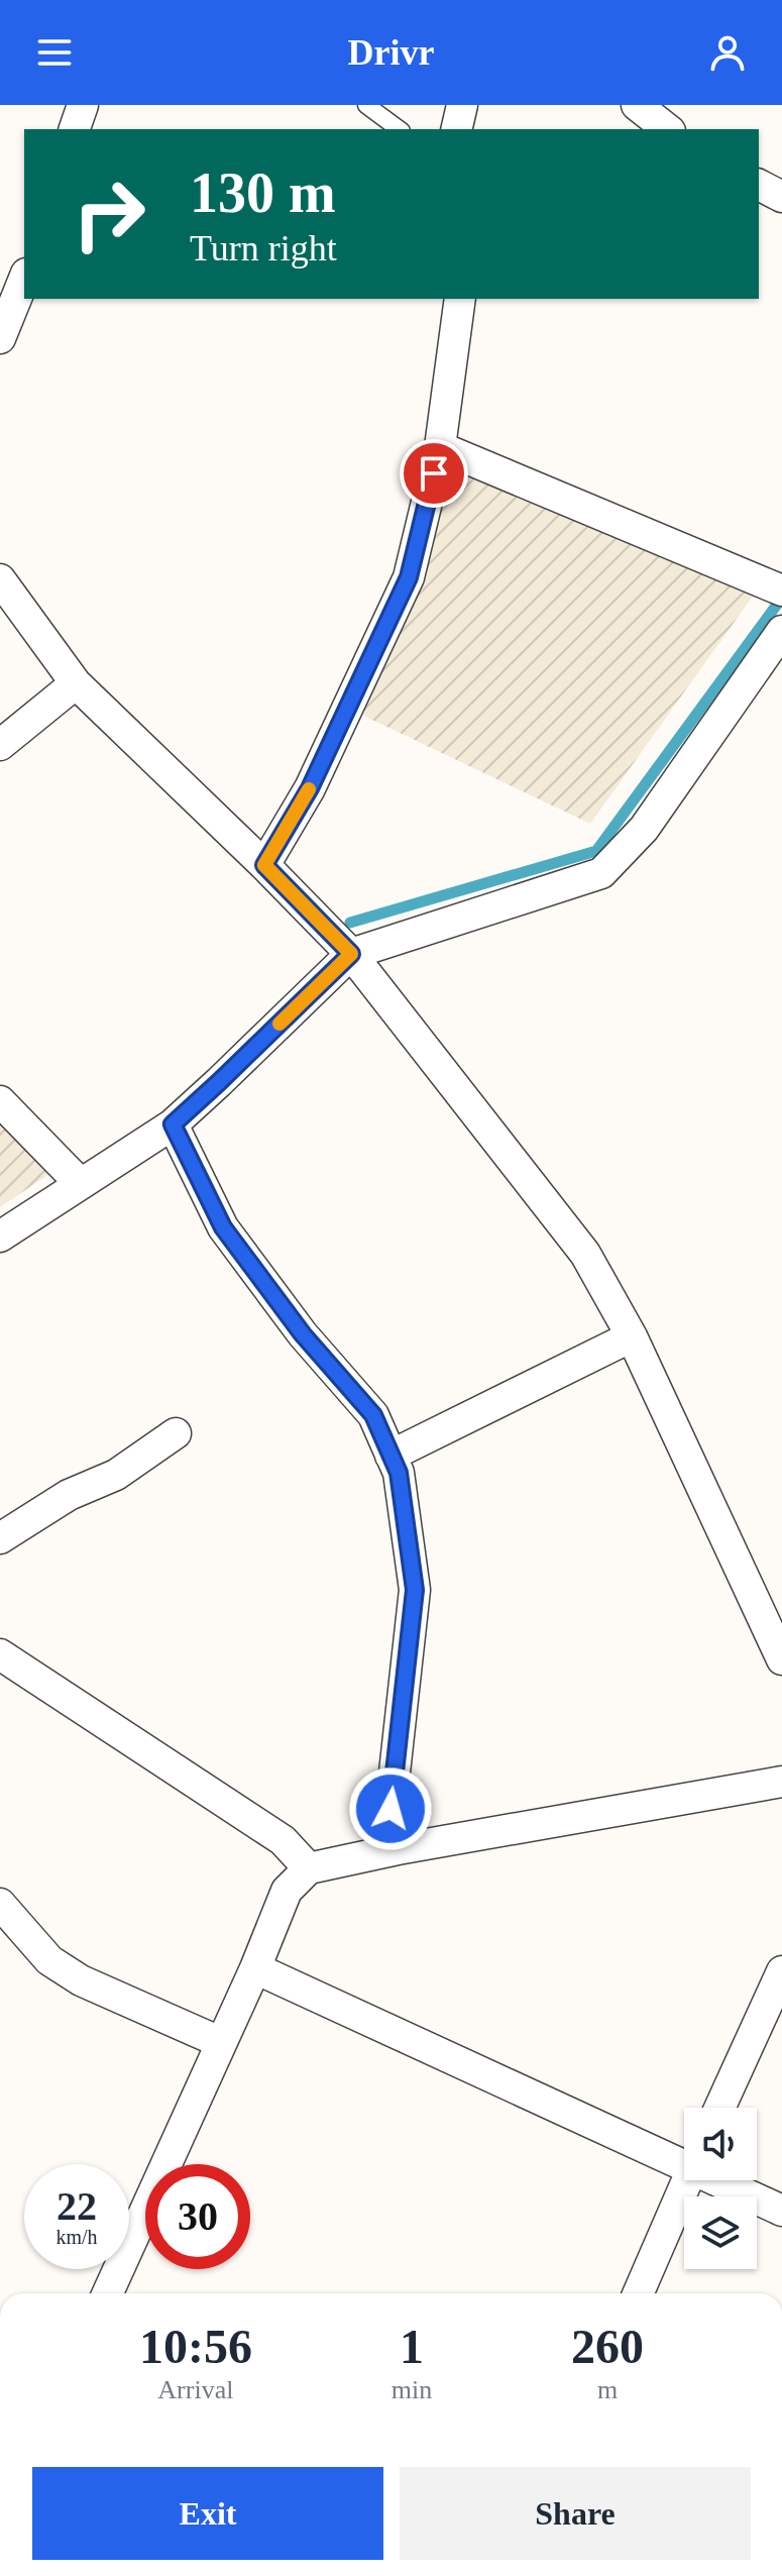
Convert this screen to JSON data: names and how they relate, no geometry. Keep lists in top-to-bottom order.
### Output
{
  "page": {
    "header": "Drivr",
    "turn": ["130 m", "Turn right"],
    "speed": "22 km/h",
    "limit": "30",
    "eta": [
      "10:56",
      "Arrival",
      "1",
      "min",
      "260",
      "m"
    ],
    "buttons": ["Exit", "Share"]
  }
}
